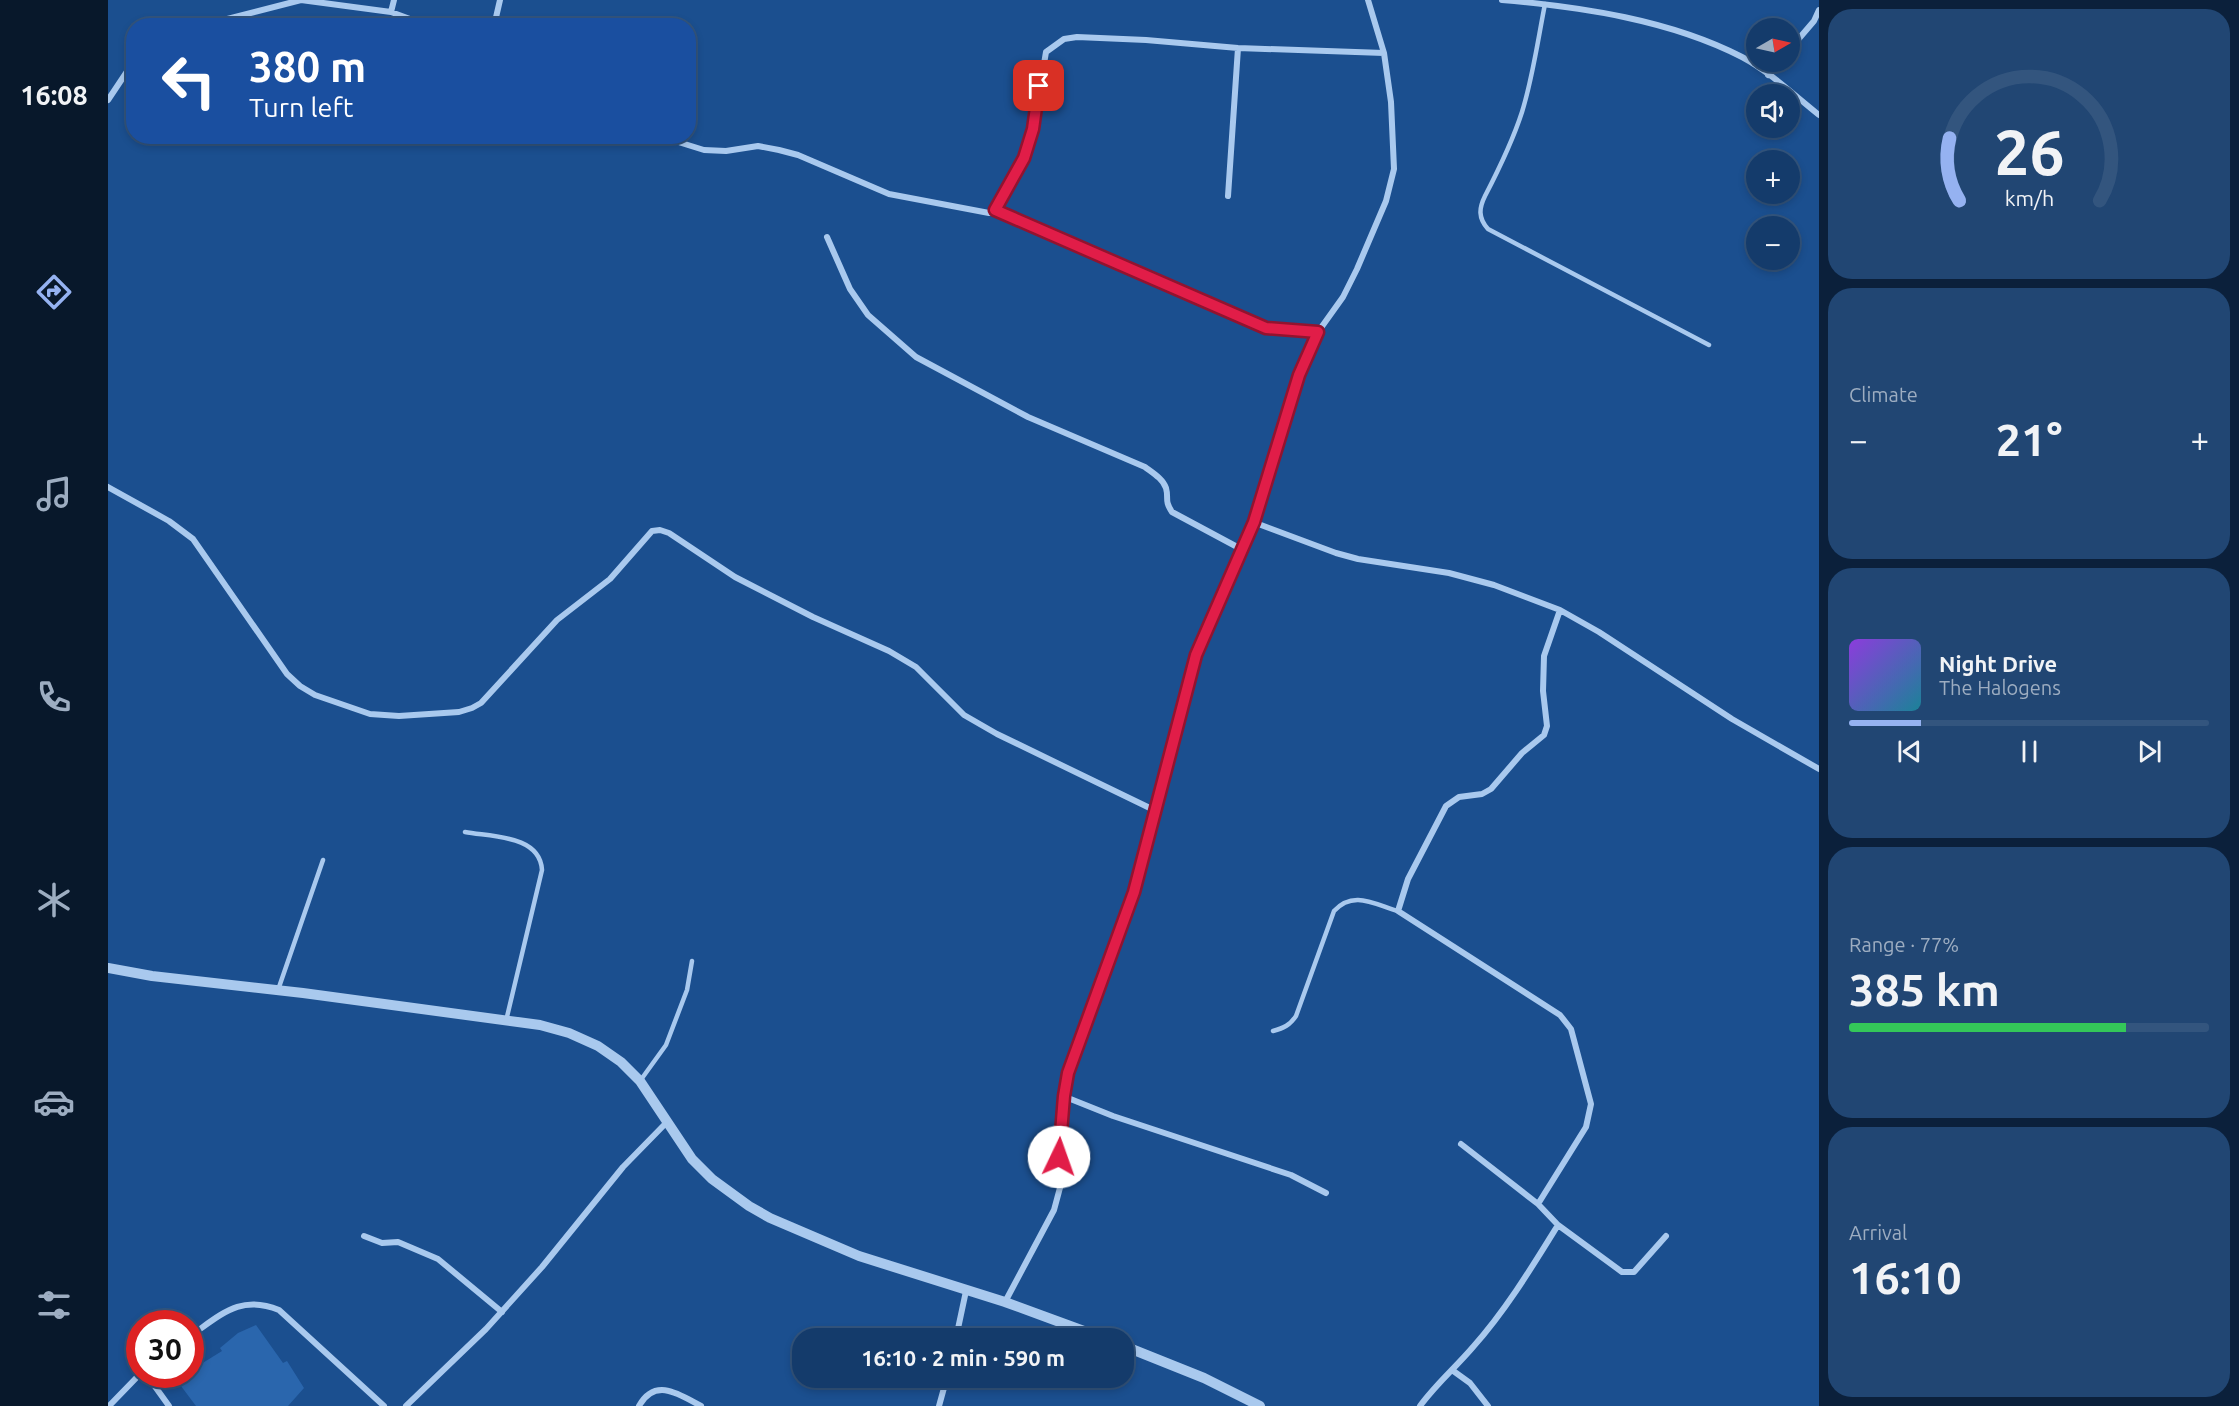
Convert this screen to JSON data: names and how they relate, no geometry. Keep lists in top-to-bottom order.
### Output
{
  "north": "right",
  "page": {
    "tabs": "16:08",
    "map_buttons": ["+", "−"],
    "turn": ["380 m", "Turn left"],
    "tile": [
      "Climate",
      ["Range · 77%", "385 km"],
      ["Arrival", "16:10"]
    ],
    "heat": ["−", "21°", "+"],
    "song": ["Night Drive", "The Halogens"],
    "limit": "30",
    "trip": "16:10 · 2 min · 590 m",
    "gauge": ["26", "km/h"]
  }
}
